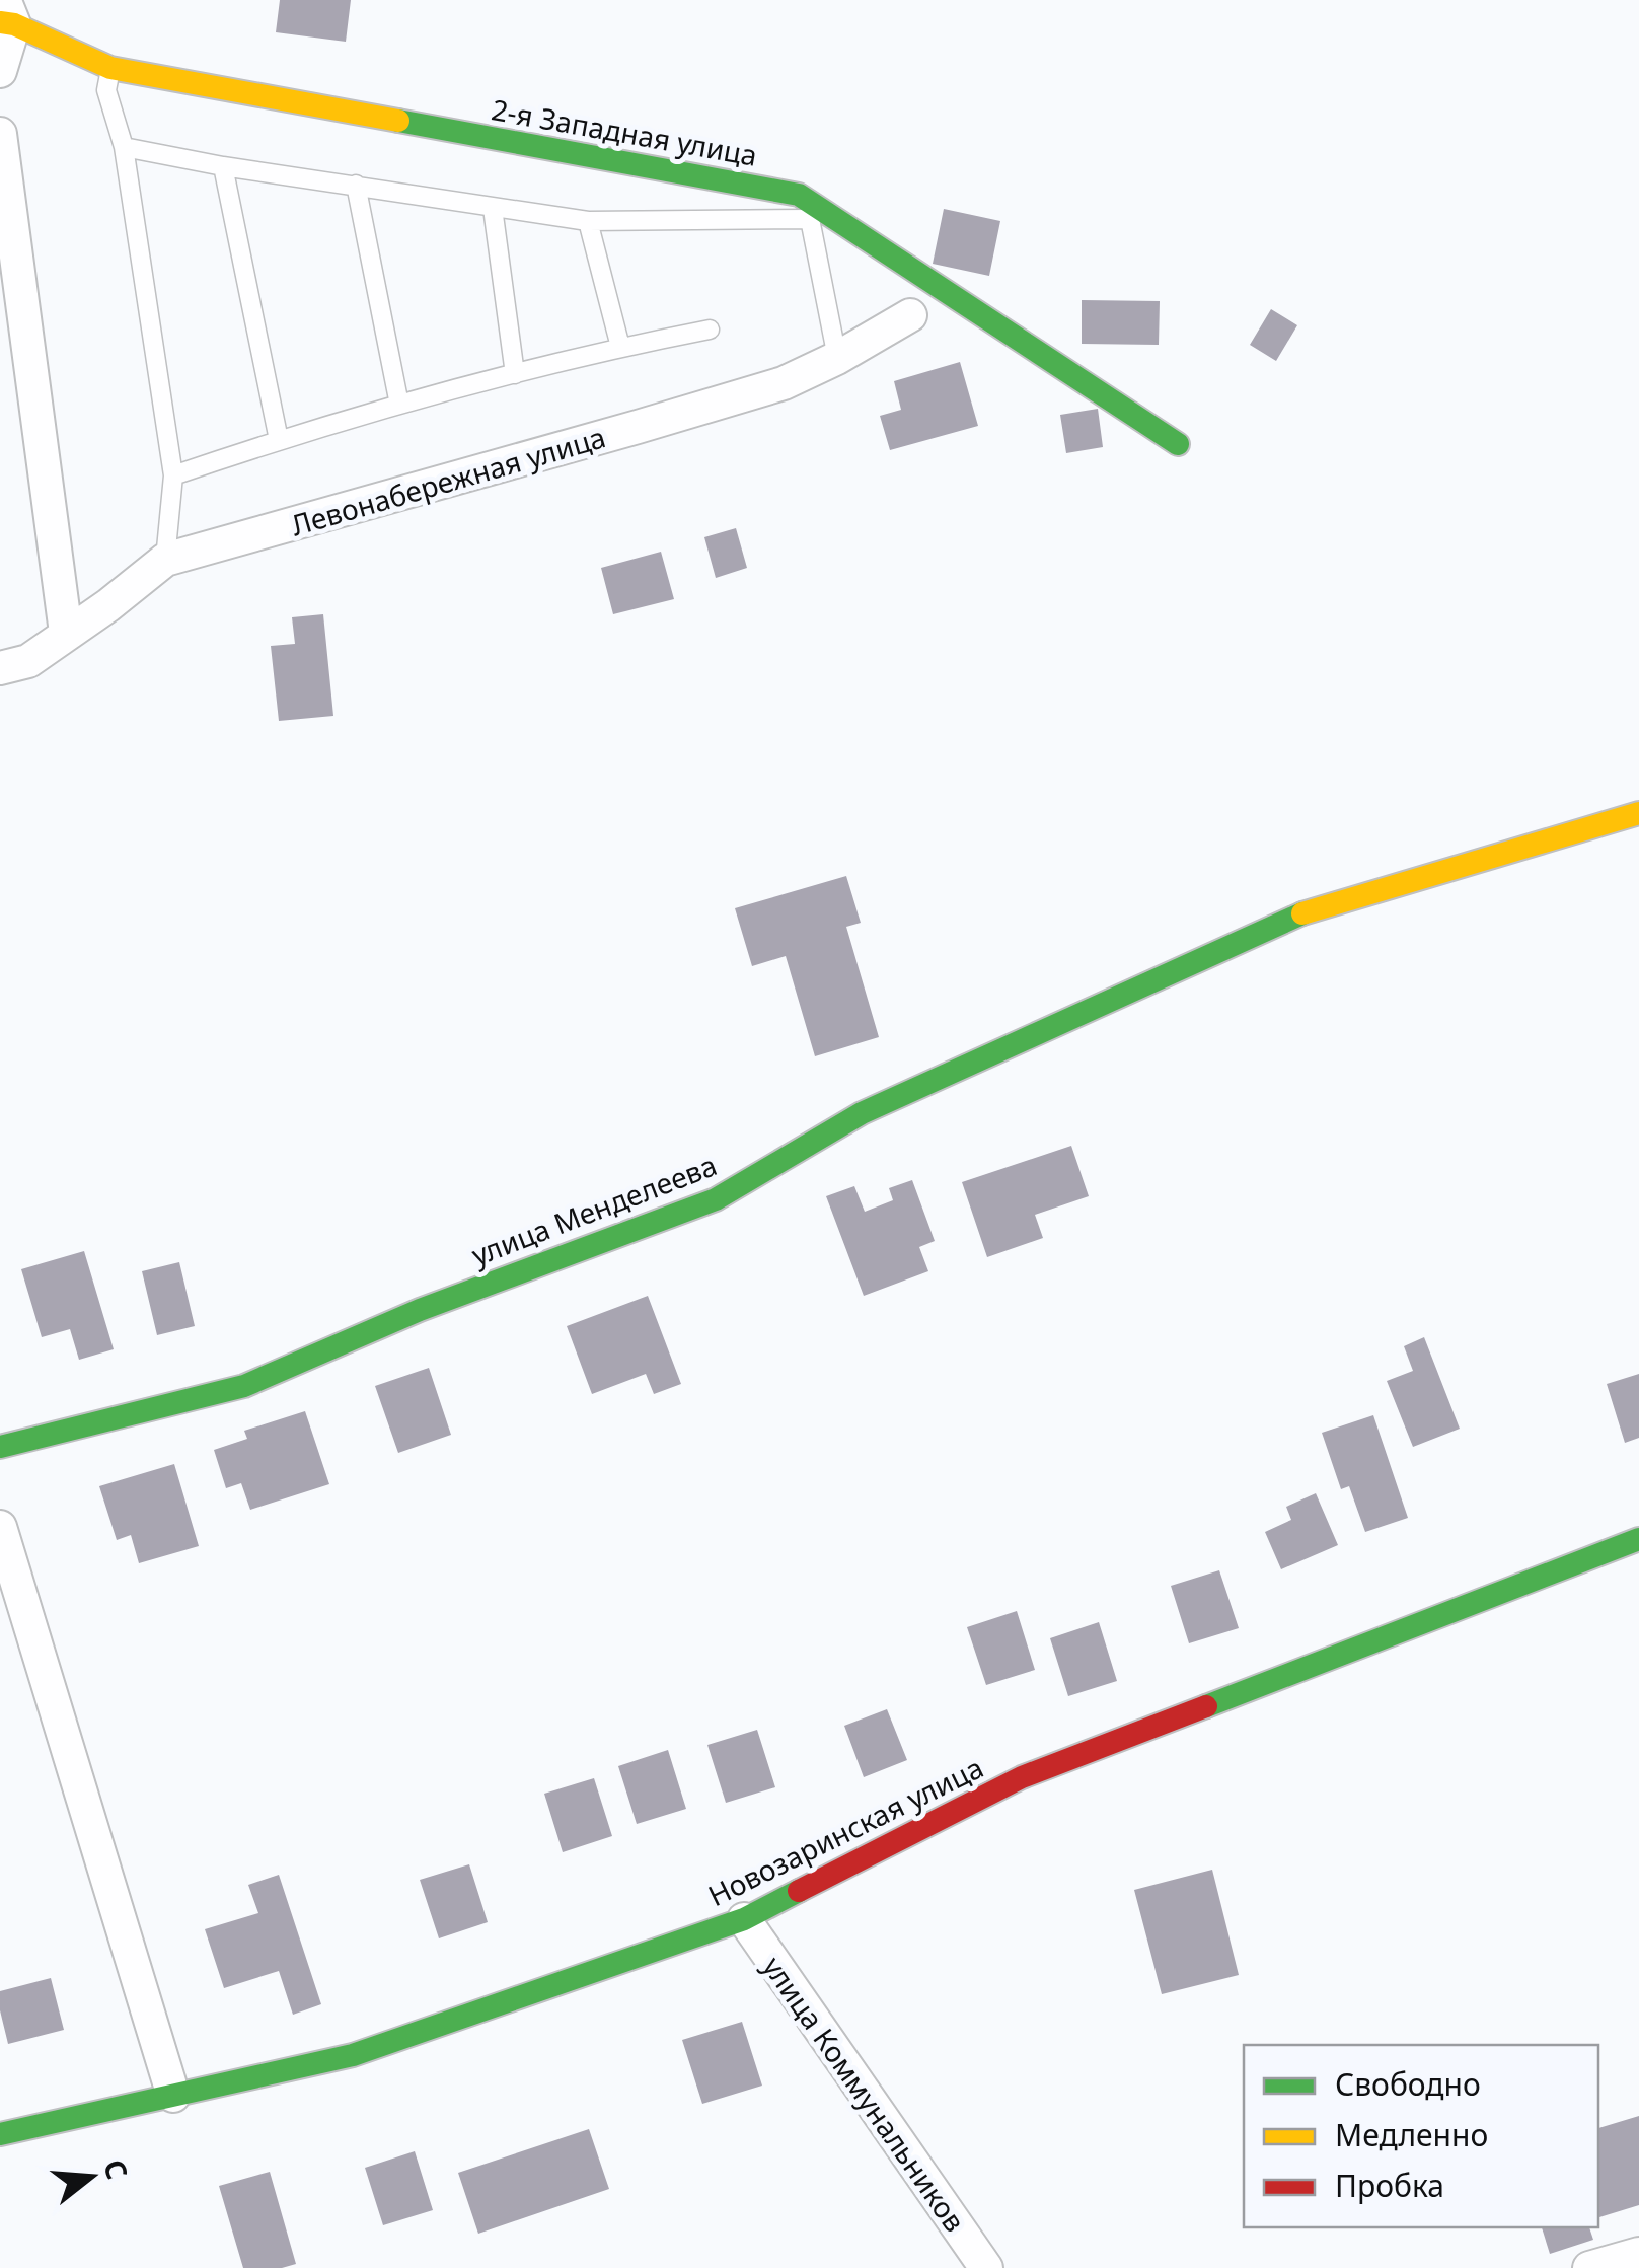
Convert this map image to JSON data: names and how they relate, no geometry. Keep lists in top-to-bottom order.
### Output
{
  "streets": {
    "street": [
      "2-я Западная улица",
      "Левонабережная улица",
      "улица Менделеева",
      "Новозаринская улица",
      "улица Коммунальников"
    ]
  },
  "crossings": [
    ["Новозаринская улица", "улица Коммунальников"]
  ],
  "legend": ["Свободно", "Медленно", "Пробка"],
  "north": "right"
}
